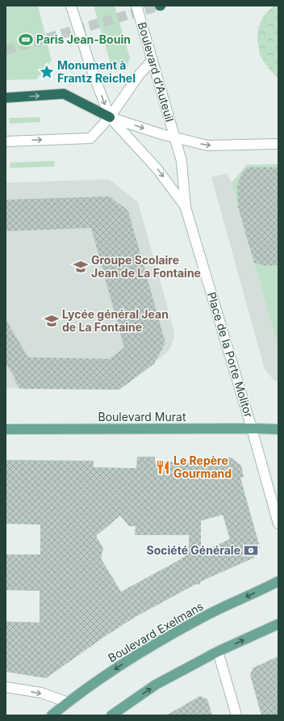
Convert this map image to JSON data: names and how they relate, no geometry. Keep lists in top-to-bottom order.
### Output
{
  "streets": {
    "main road": ["Boulevard Murat", "Boulevard Exelmans"],
    "street": ["Boulevard d'Auteuil", "Place de la Porte Molitor"]
  },
  "crossings": [
    ["Boulevard d'Auteuil", "Place de la Porte Molitor"],
    ["Place de la Porte Molitor", "Boulevard Murat"]
  ],
  "places": {
    "sports": ["Paris Jean-Bouin"],
    "place": ["Monument à Frantz Reichel"],
    "school or university": ["Groupe Scolaire Jean de La Fontaine", "Lycée général Jean de La Fontaine"],
    "restaurant": ["Le Repère Gourmand"],
    "bank": ["Société Générale"]
  }
}
